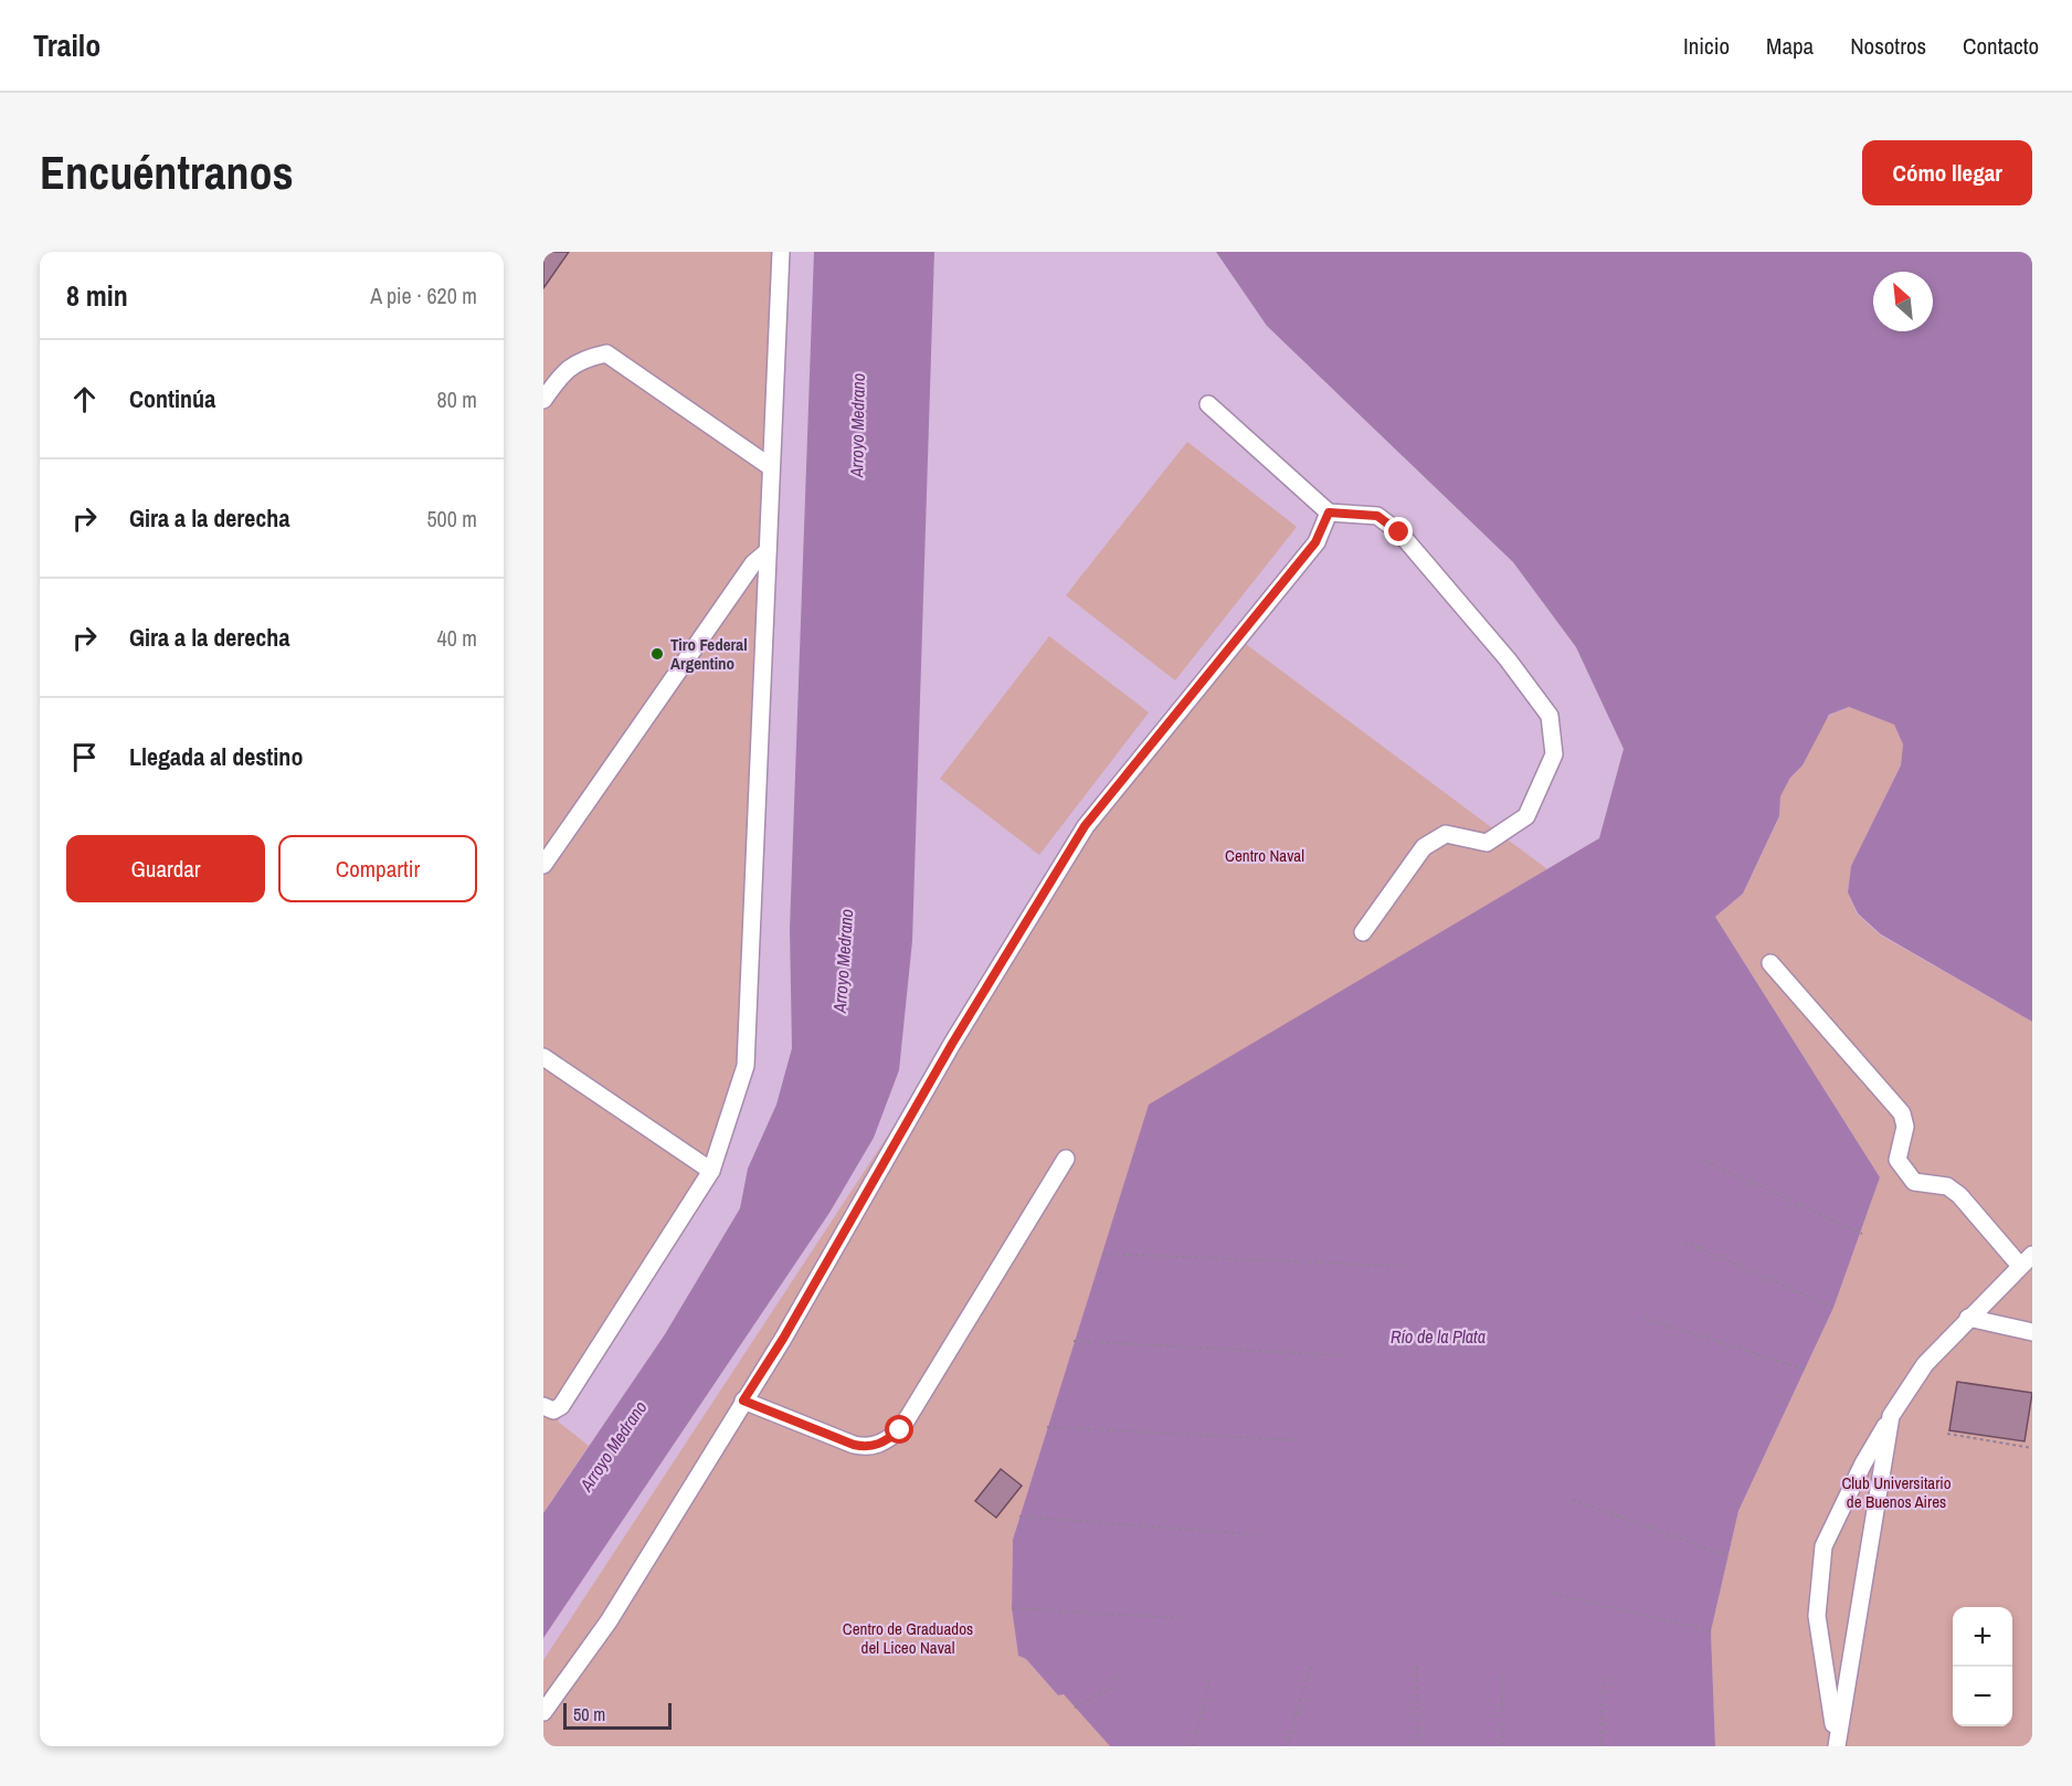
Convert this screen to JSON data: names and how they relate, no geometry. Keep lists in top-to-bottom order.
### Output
{
  "water": ["Arroyo Medrano", "Río de la Plata"],
  "parks": ["Centro Naval", "Club Universitario de Buenos Aires", "Centro de Graduados del Liceo Naval"],
  "places": ["Tiro Federal Argentino"],
  "scale_bar": "50 m",
  "north": "top left",
  "page": {
    "header": "Trailo",
    "nav": [
      "Inicio",
      "Mapa",
      "Nosotros",
      "Contacto"
    ],
    "buttons": [
      "Cómo llegar",
      ["Guardar", "Compartir"]
    ],
    "title": "Encuéntranos",
    "heading": ["8 min", "A pie · 620 m"],
    "list": [
      ["Continúa", "80 m"],
      ["Gira a la derecha", "500 m"],
      ["Gira a la derecha", "40 m"],
      "Llegada al destino"
    ],
    "map_buttons": ["+", "−"],
    "scale": "50 m"
  }
}
